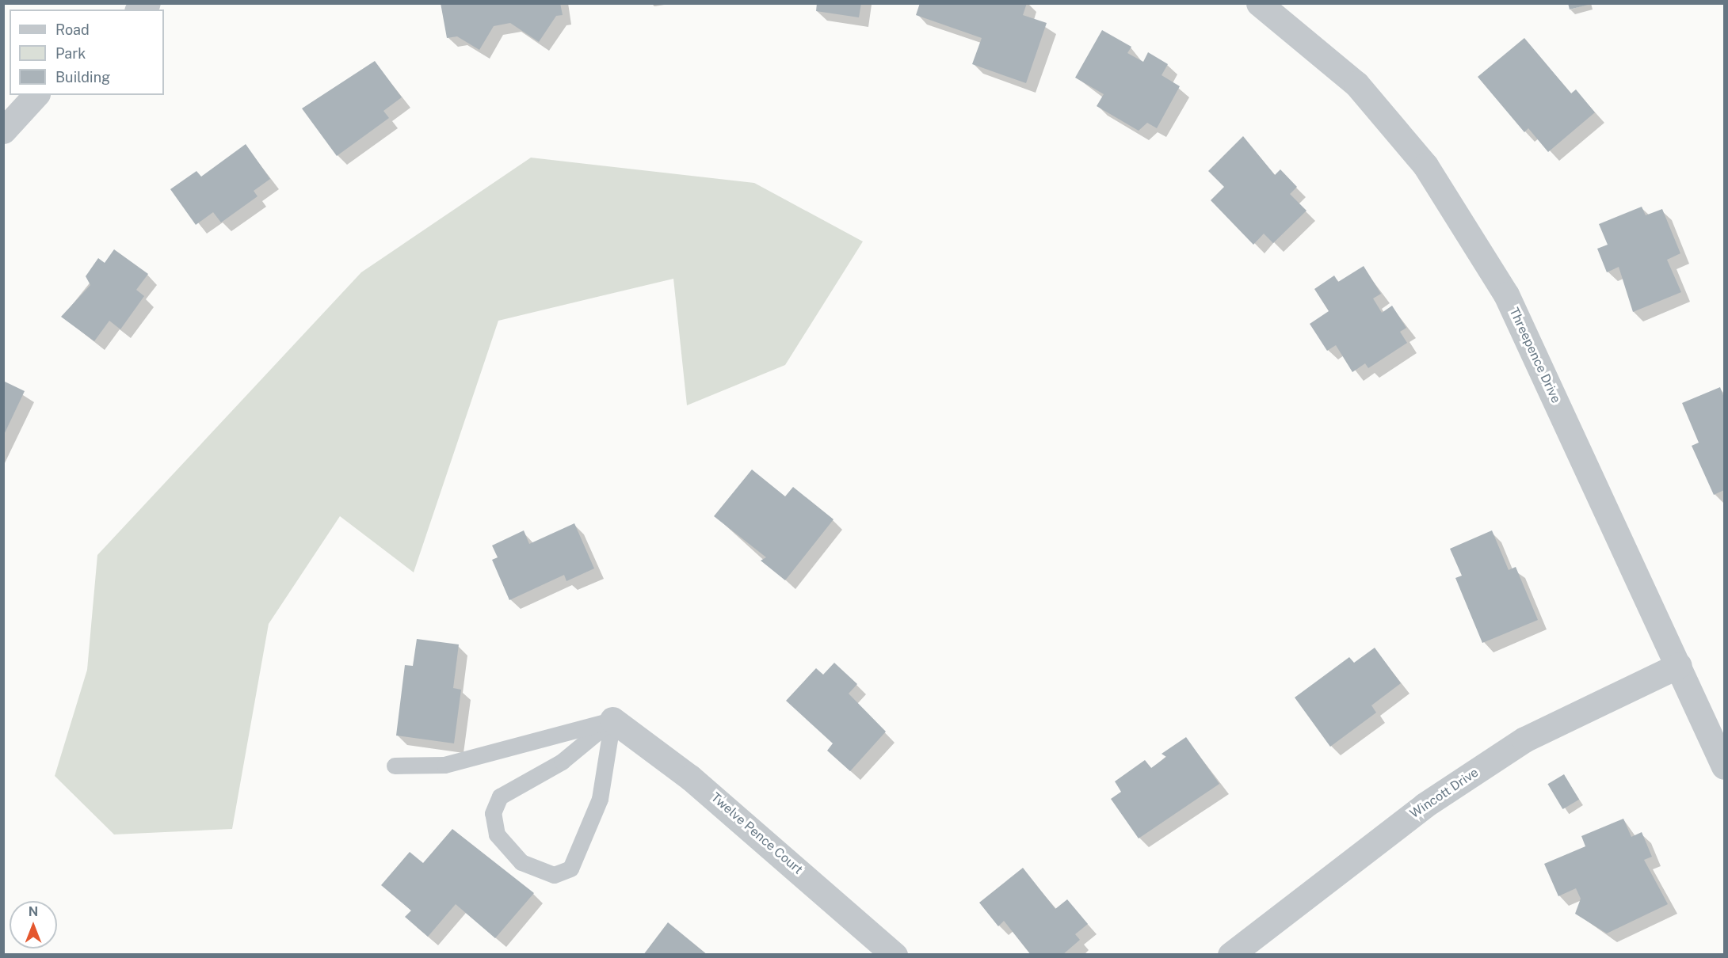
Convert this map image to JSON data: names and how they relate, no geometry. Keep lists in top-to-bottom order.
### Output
{
  "streets": {
    "street": ["Threepence Drive", "Wincott Drive", "Twelve Pence Court"]
  },
  "crossings": [
    ["Threepence Drive", "Wincott Drive"]
  ],
  "legend": ["Road", "Park", "Building"],
  "north": "top"
}
